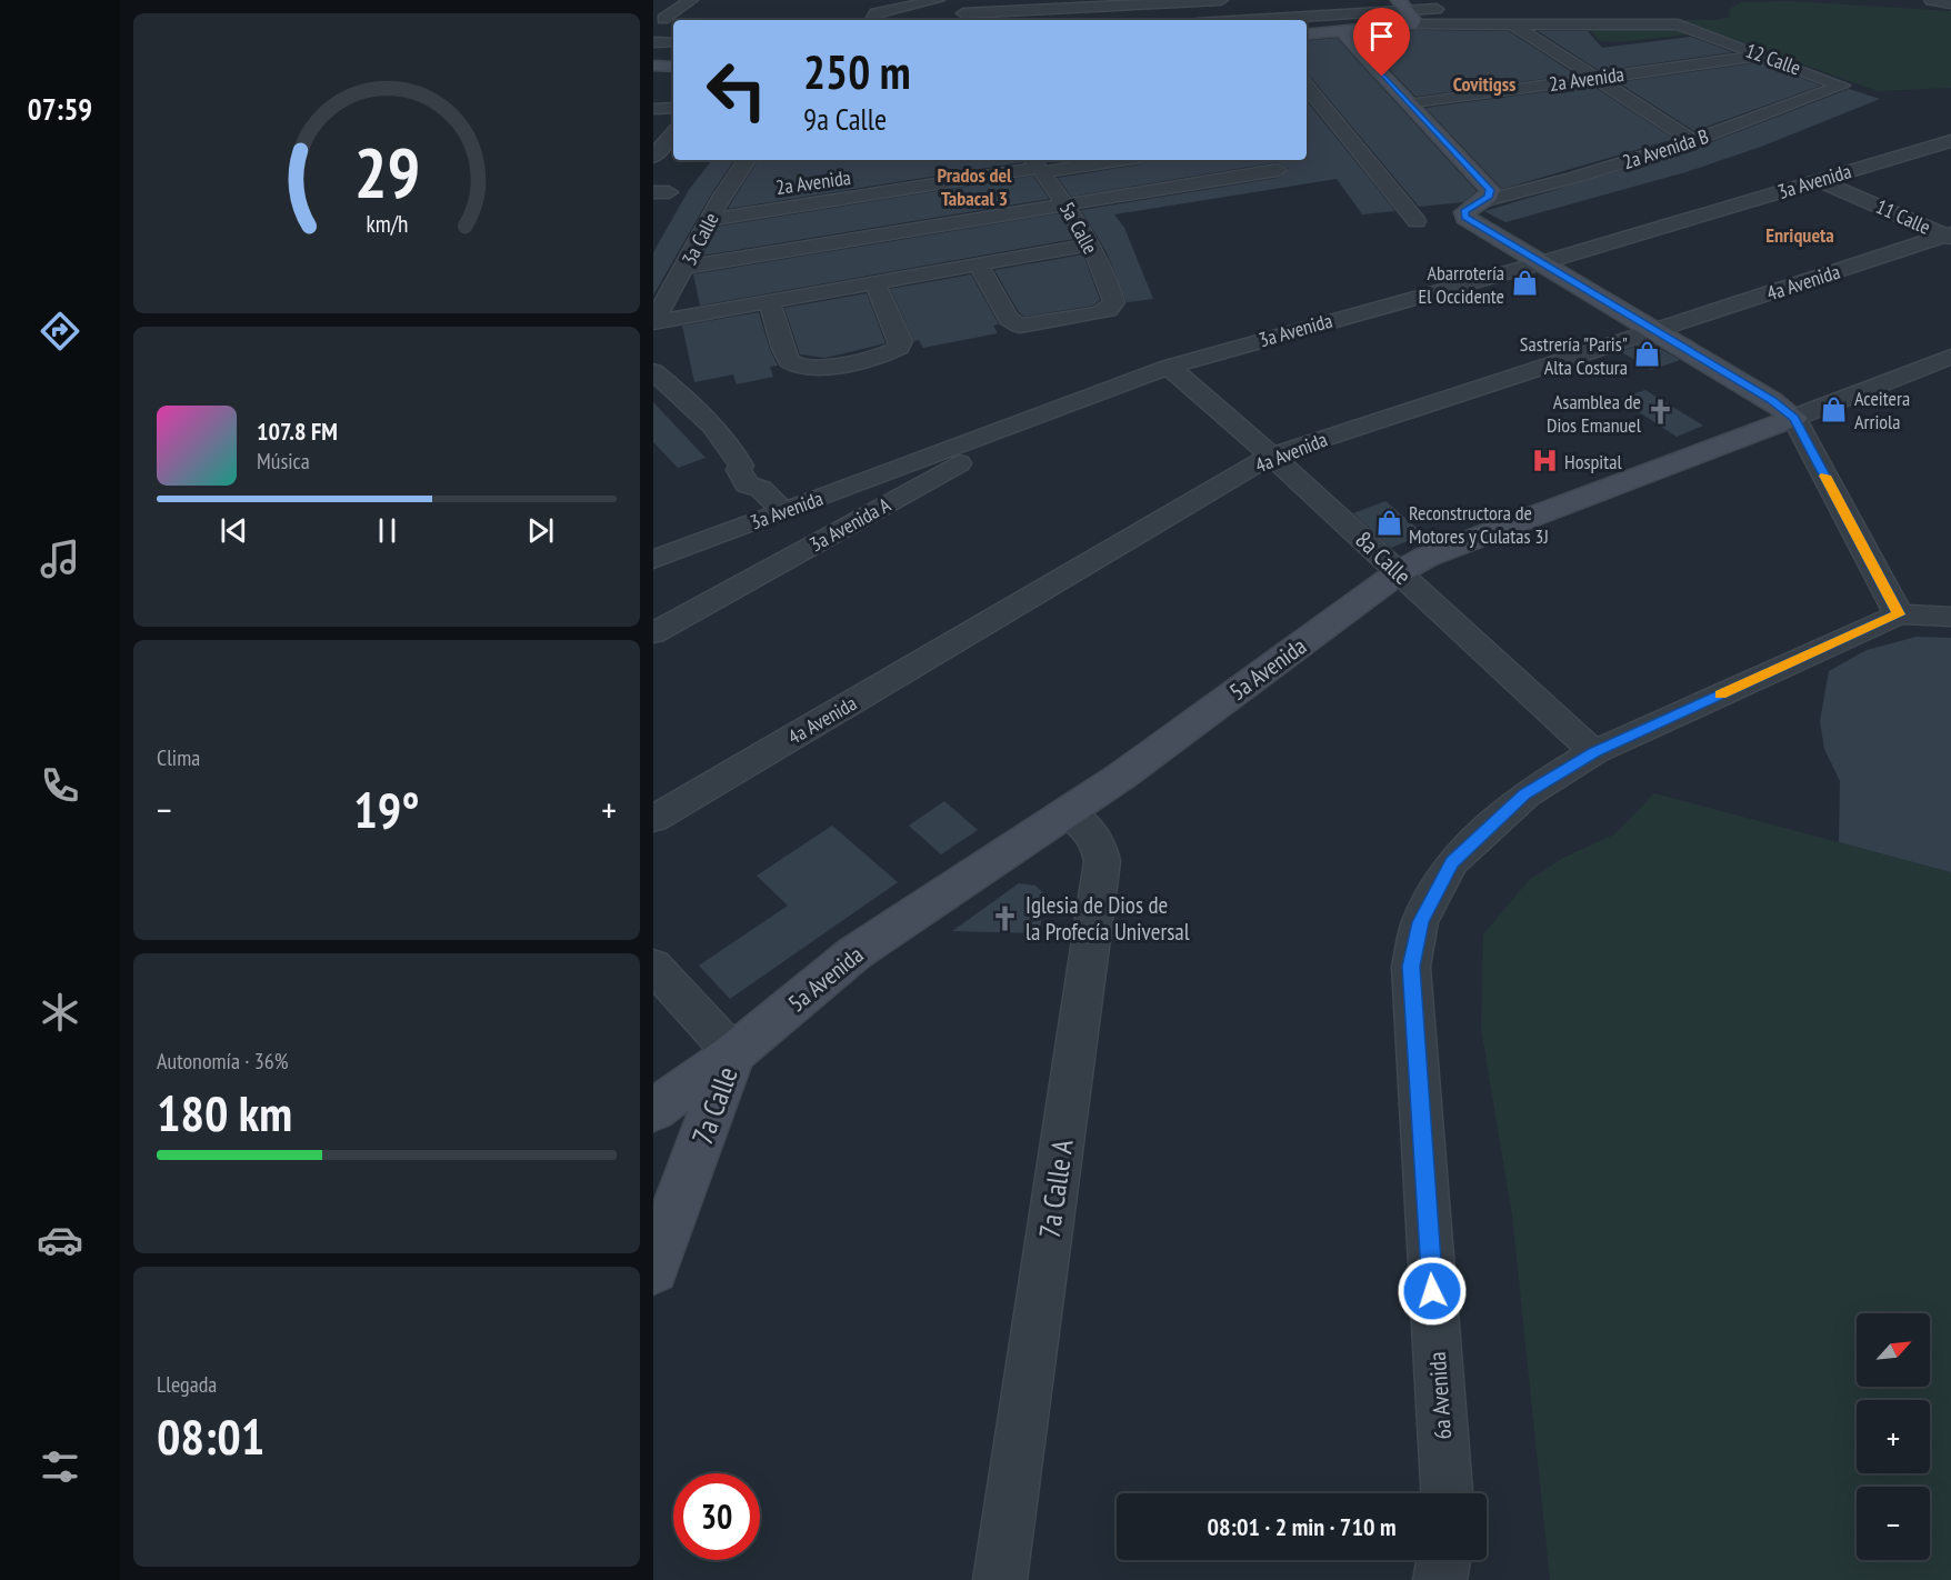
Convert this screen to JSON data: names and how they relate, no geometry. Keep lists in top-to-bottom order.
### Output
{
  "streets": {
    "main road": ["5a Avenida", "7a Calle"],
    "street": [
      "12 Calle",
      "2a Avenida",
      "2a Avenida B",
      "3a Avenida",
      "11 Calle",
      "5a Calle",
      "3a Calle",
      "4a Avenida",
      "3a Avenida A",
      "8a Calle",
      "7a Calle A",
      "6a Avenida"
    ]
  },
  "crossings": [
    ["12 Calle", "2a Avenida"],
    ["12 Calle", "2a Avenida B"],
    ["2a Avenida", "3a Calle"],
    ["3a Avenida", "11 Calle"],
    ["3a Avenida", "3a Avenida A"],
    ["3a Avenida", "8a Calle"],
    ["11 Calle", "4a Avenida"],
    ["4a Avenida", "8a Calle"],
    ["8a Calle", "5a Avenida"],
    ["8a Calle", "6a Avenida"],
    ["5a Avenida", "7a Calle"],
    ["5a Avenida", "7a Calle A"]
  ],
  "districts": ["Covitigss", "Prados del Tabacal 3", "Enriqueta"],
  "places": {
    "shop": [
      "Abarrotería El Occidente",
      "Sastrería \"Paris\" Alta Costura",
      "Aceitera Arriola",
      "Reconstructora de Motores y Culatas 3J"
    ],
    "church": ["Asamblea de Dios Emanuel", "Iglesia de Dios de la Profecía Universal"],
    "hospital": ["Hospital"]
  },
  "north": "top right",
  "page": {
    "tabs": "07:59",
    "turn": ["250 m", "9a Calle"],
    "song": ["107.8 FM", "Música"],
    "tile": [
      "Clima",
      ["Autonomía · 36%", "180 km"],
      ["Llegada", "08:01"]
    ],
    "heat": ["−", "19°", "+"],
    "map_buttons": ["+", "−"],
    "limit": "30",
    "trip": "08:01 · 2 min · 710 m",
    "gauge": ["29", "km/h"]
  }
}
